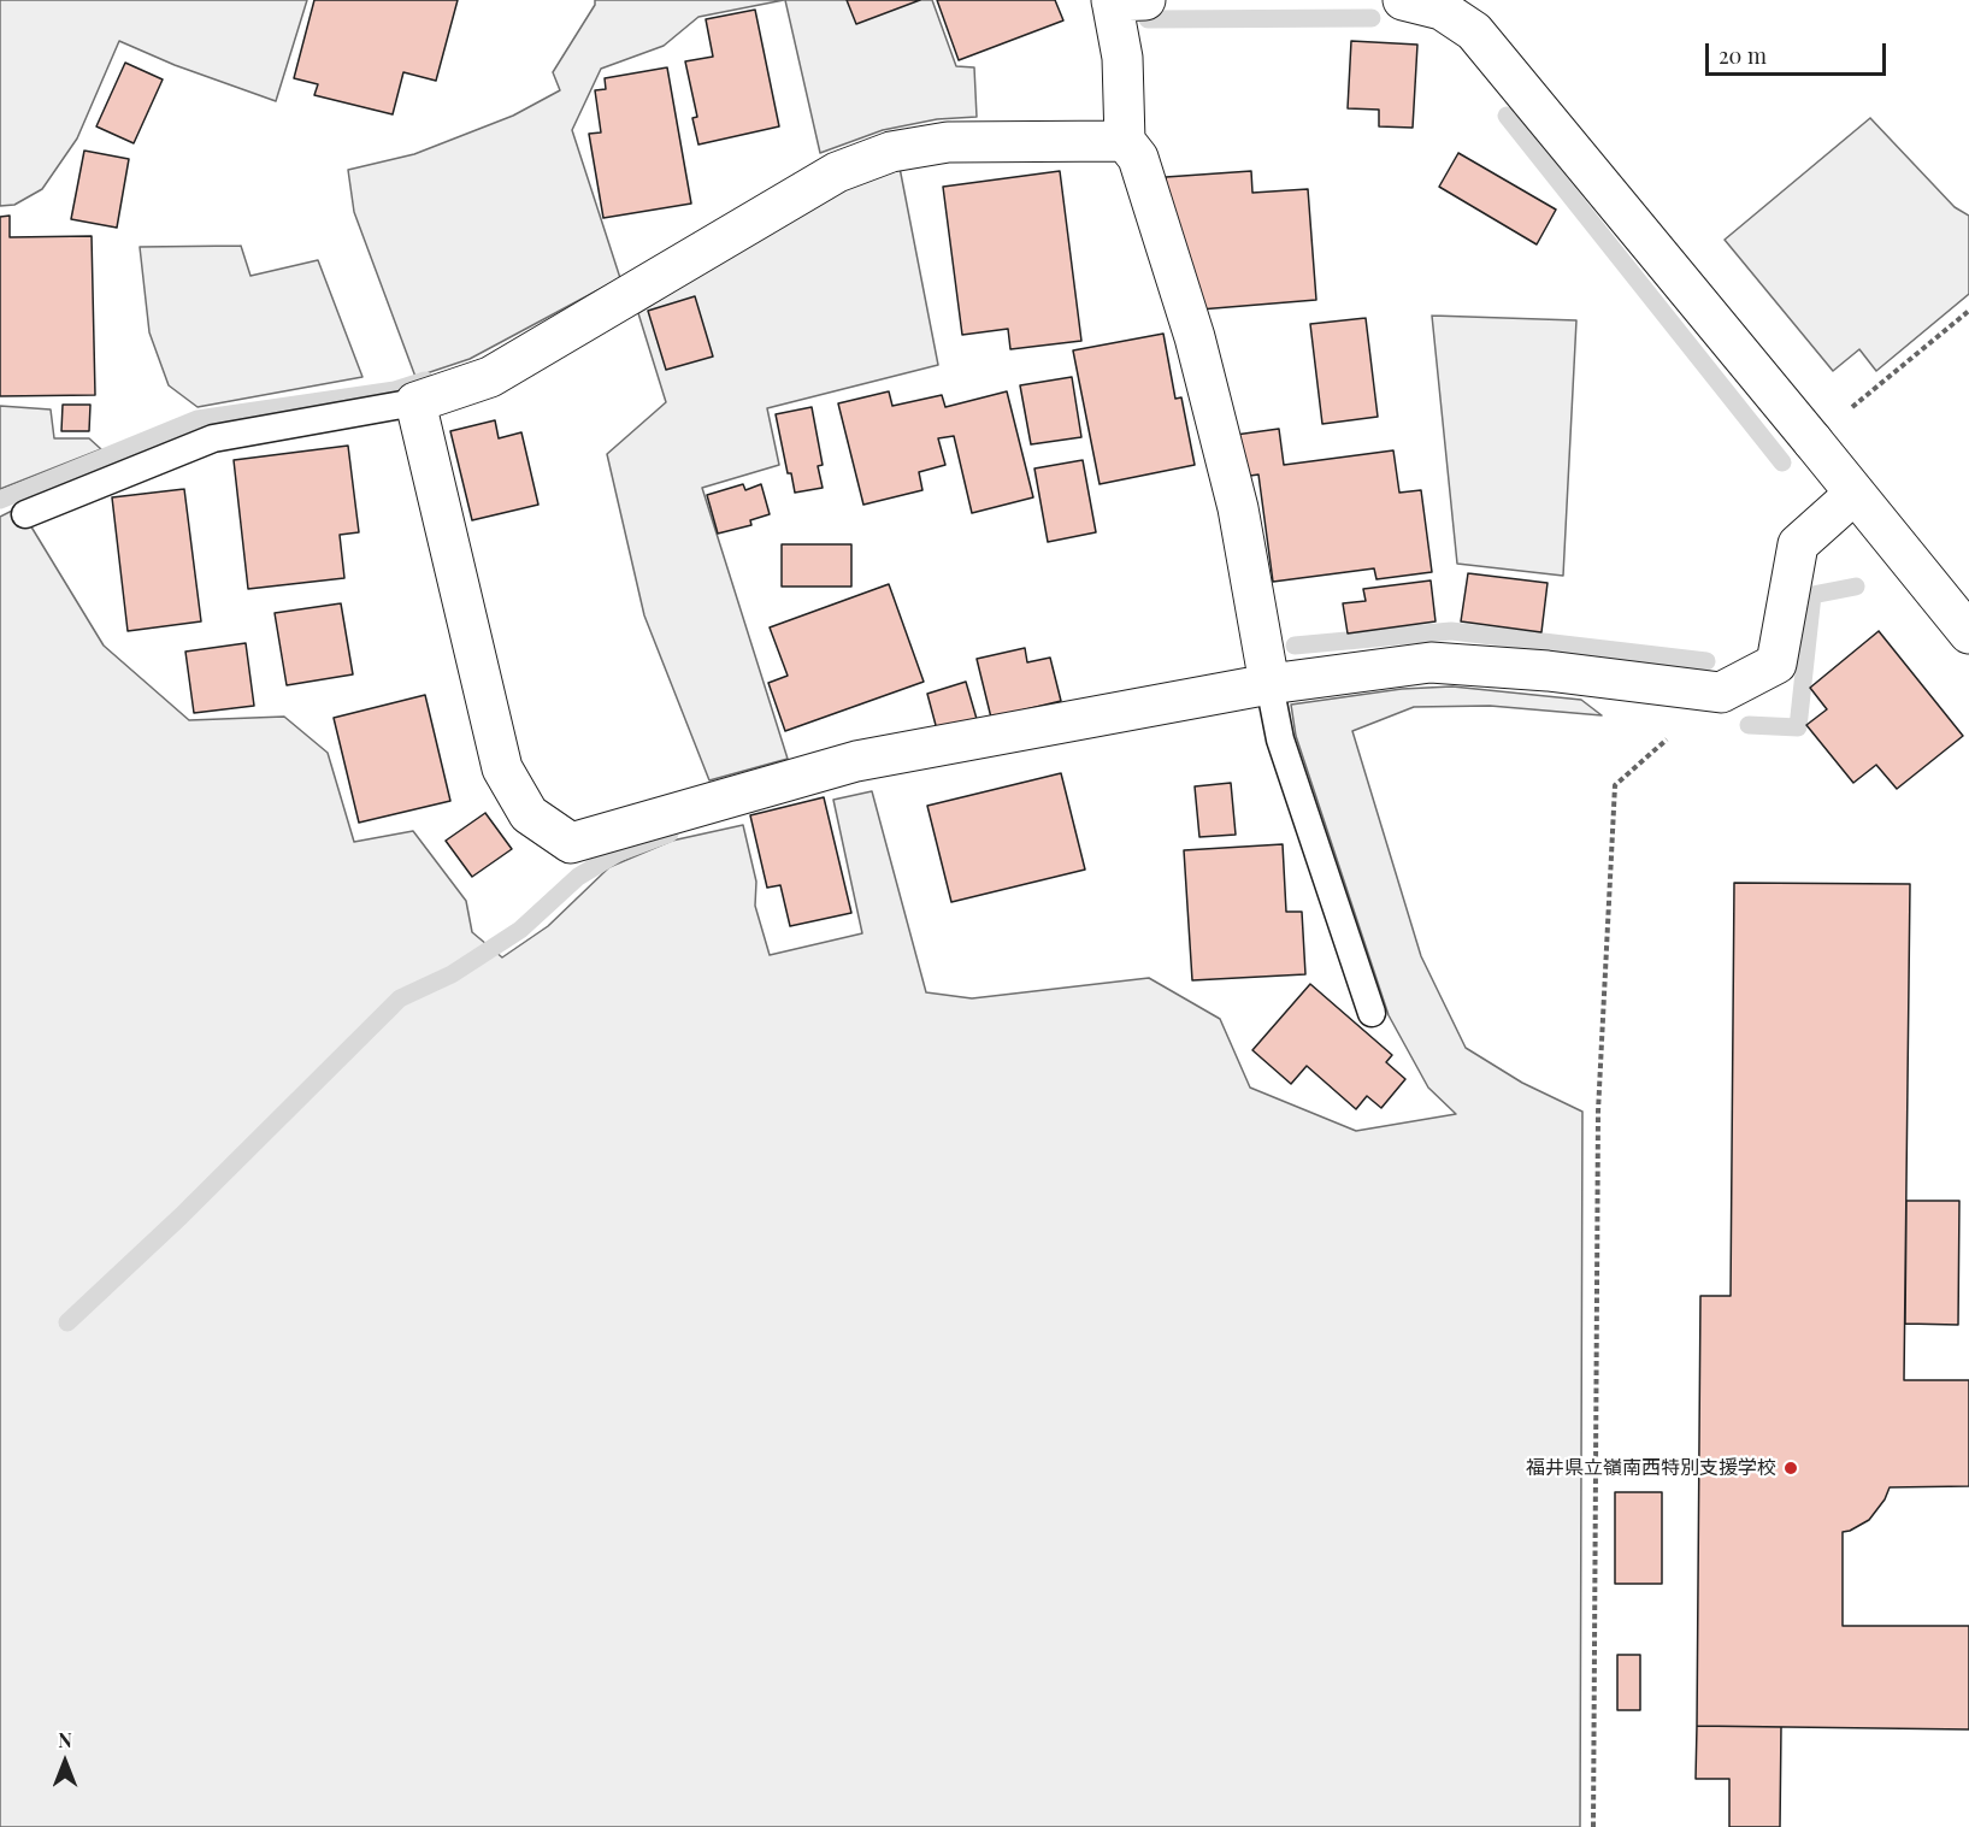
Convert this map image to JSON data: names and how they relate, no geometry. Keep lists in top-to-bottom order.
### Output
{
  "places": ["福井県立嶺南西特別支援学校"],
  "scale_bar": "20 m",
  "north": "top"
}
